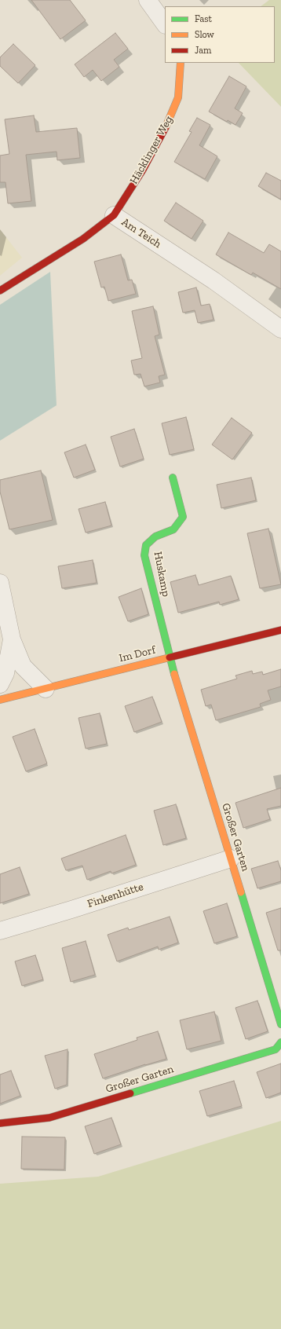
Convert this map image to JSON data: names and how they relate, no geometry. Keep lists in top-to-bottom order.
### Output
{
  "streets": {
    "street": [
      "Häcklinger Weg",
      "Am Teich",
      "Huskamp",
      "Im Dorf",
      "Großer Garten",
      "Finkenhütte"
    ]
  },
  "crossings": [
    ["Häcklinger Weg", "Am Teich"],
    ["Huskamp", "Im Dorf"],
    ["Huskamp", "Großer Garten"],
    ["Im Dorf", "Großer Garten"],
    ["Großer Garten", "Finkenhütte"]
  ],
  "legend": ["Fast", "Slow", "Jam"]
}
